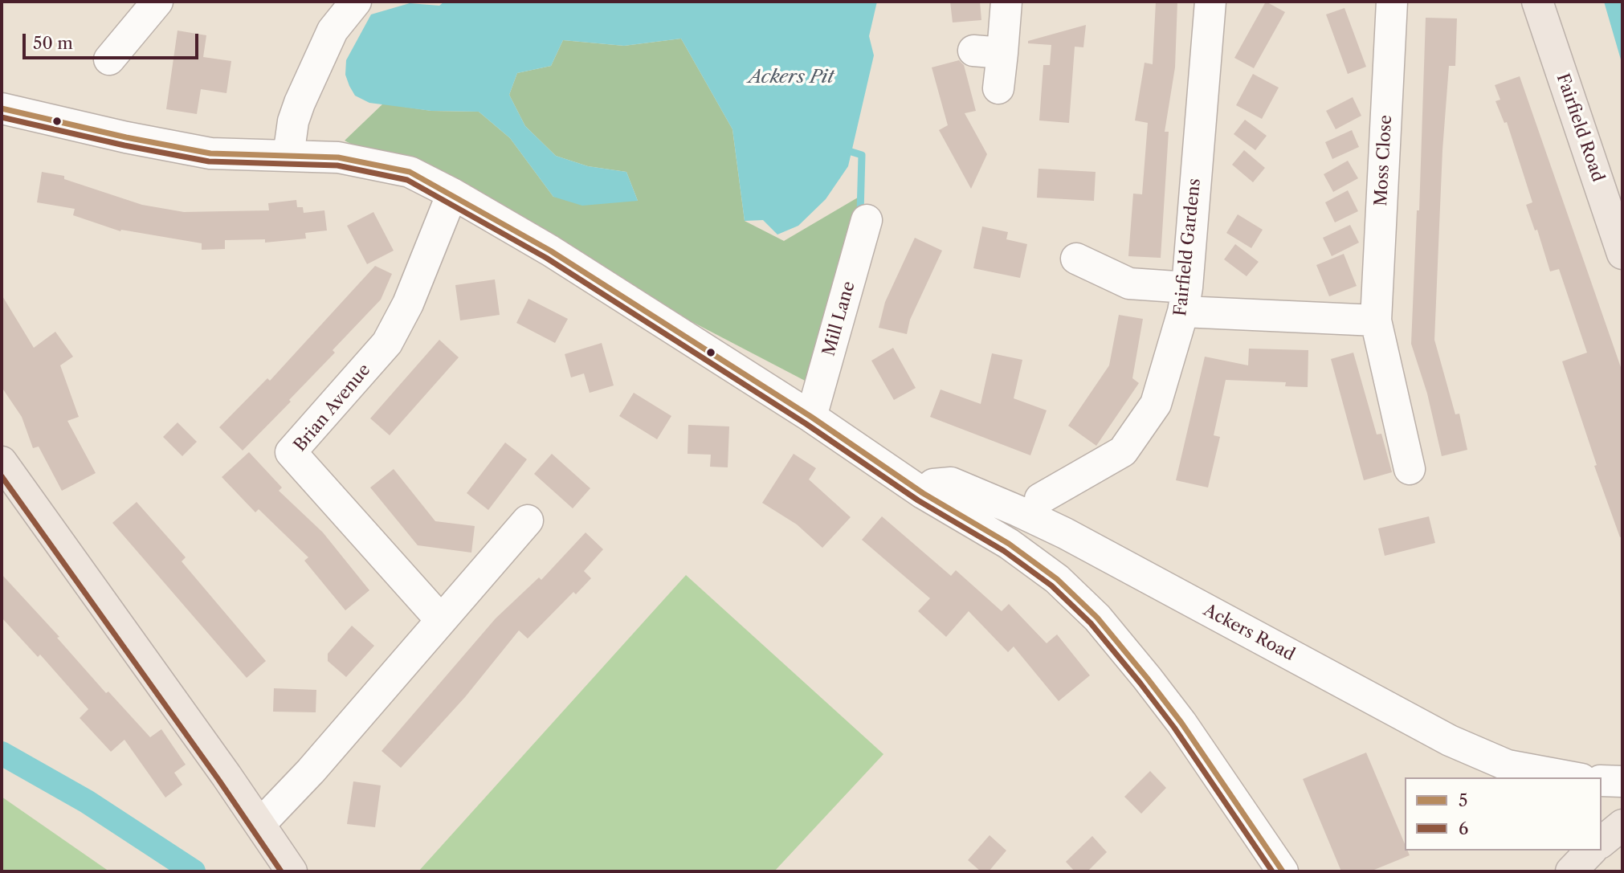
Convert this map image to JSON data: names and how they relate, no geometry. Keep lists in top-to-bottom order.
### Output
{
  "streets": {
    "main road": ["Fairfield Road"],
    "street": [
      "Moss Close",
      "Fairfield Gardens",
      "Mill Lane",
      "Brian Avenue",
      "Ackers Road"
    ]
  },
  "water": ["Ackers Pit"],
  "lines": ["transit line 5", "transit line 6"],
  "legend": ["5", "6"],
  "scale_bar": "50 m"
}
